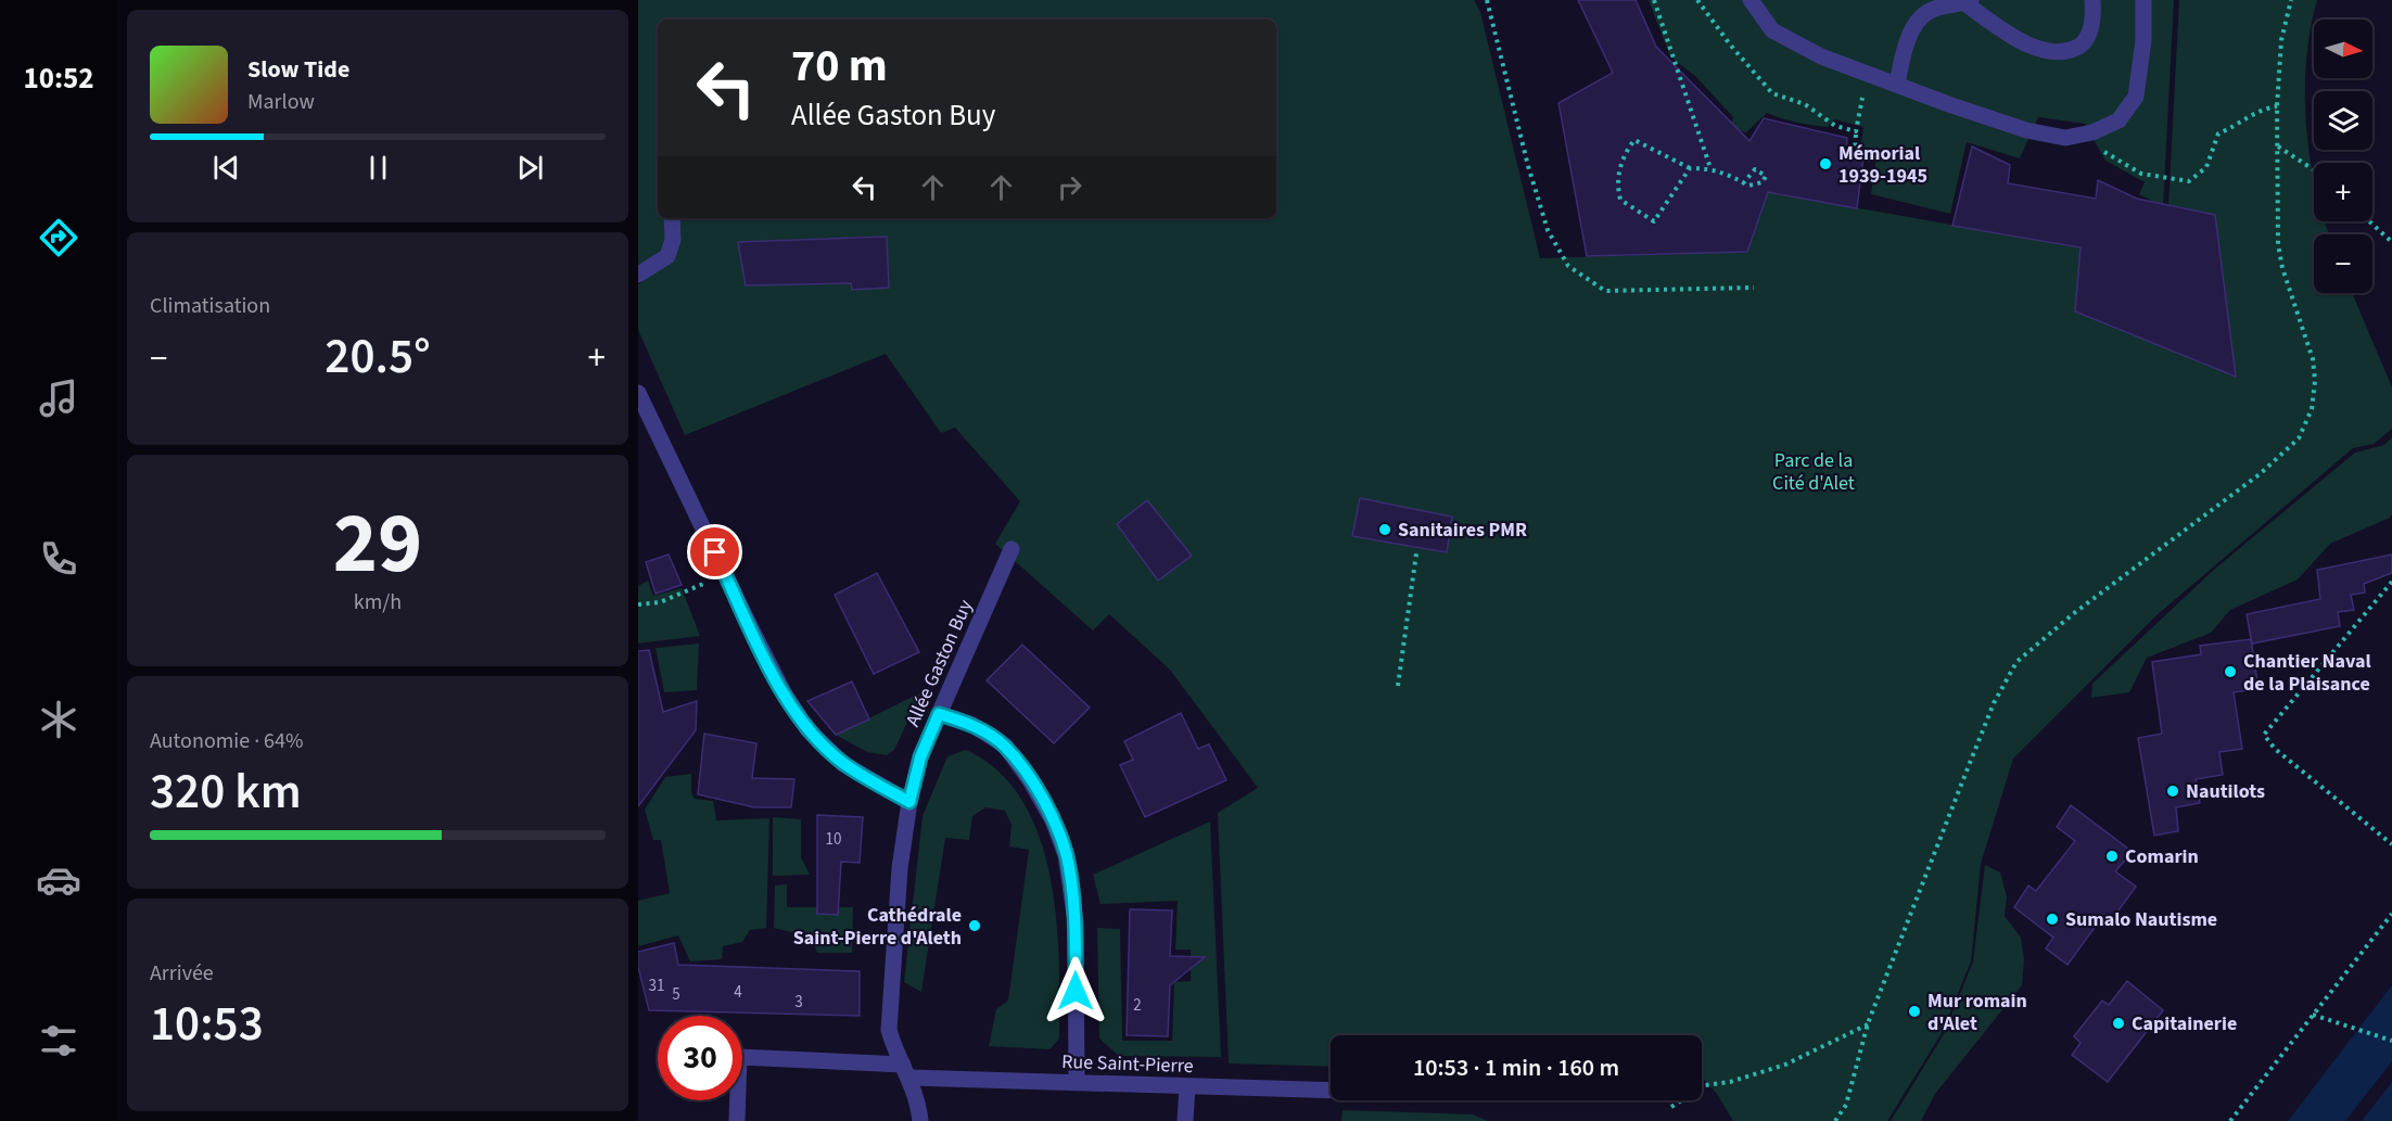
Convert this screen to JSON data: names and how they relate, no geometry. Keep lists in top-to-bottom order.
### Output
{
  "streets": {
    "street": ["Allée Gaston Buy", "Rue Saint-Pierre"]
  },
  "crossings": [
    ["Allée Gaston Buy", "Rue Saint-Pierre"]
  ],
  "parks": ["Parc de la Cité d'Alet"],
  "places": [
    "Mémorial 1939-1945",
    "Sanitaires PMR",
    "Chantier Naval de la Plaisance",
    "Nautilots",
    "Comarin",
    "Sumalo Nautisme",
    "Cathédrale Saint-Pierre d'Aleth",
    "Mur romain d'Alet",
    "Capitainerie"
  ],
  "house_numbers": [
    "10",
    "31",
    "4",
    "5",
    "3",
    "2"
  ],
  "north": "right",
  "page": {
    "tabs": "10:52",
    "map_buttons": ["+", "−"],
    "turn": ["70 m", "Allée Gaston Buy"],
    "song": ["Slow Tide", "Marlow"],
    "tile": [
      "Climatisation",
      ["29", "km/h"],
      ["Autonomie · 64%", "320 km"],
      ["Arrivée", "10:53"]
    ],
    "heat": ["−", "20.5°", "+"],
    "limit": "30",
    "trip": "10:53 · 1 min · 160 m"
  }
}
